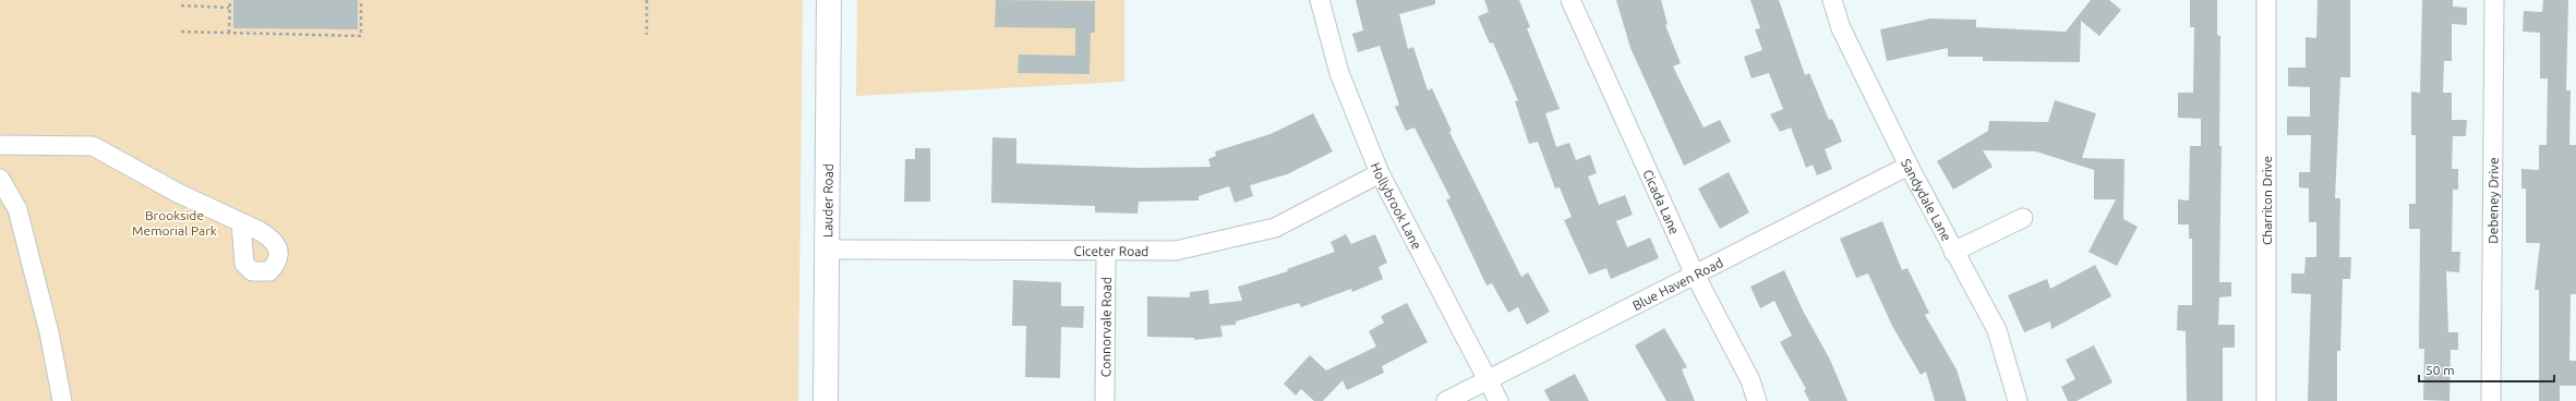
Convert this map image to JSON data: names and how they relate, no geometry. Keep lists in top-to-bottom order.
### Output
{
  "streets": {
    "main road": ["Lauder Road"],
    "street": [
      "Sandydale Lane",
      "Charriton Drive",
      "Debeney Drive",
      "Cicada Lane",
      "Hollybrook Lane",
      "Ciceter Road",
      "Blue Haven Road",
      "Connorvale Road"
    ]
  },
  "crossings": [
    ["Lauder Road", "Ciceter Road"],
    ["Sandydale Lane", "Blue Haven Road"],
    ["Cicada Lane", "Blue Haven Road"],
    ["Hollybrook Lane", "Ciceter Road"],
    ["Hollybrook Lane", "Blue Haven Road"],
    ["Ciceter Road", "Connorvale Road"]
  ],
  "parks": ["Brookside Memorial Park"],
  "scale_bar": "50 m"
}
